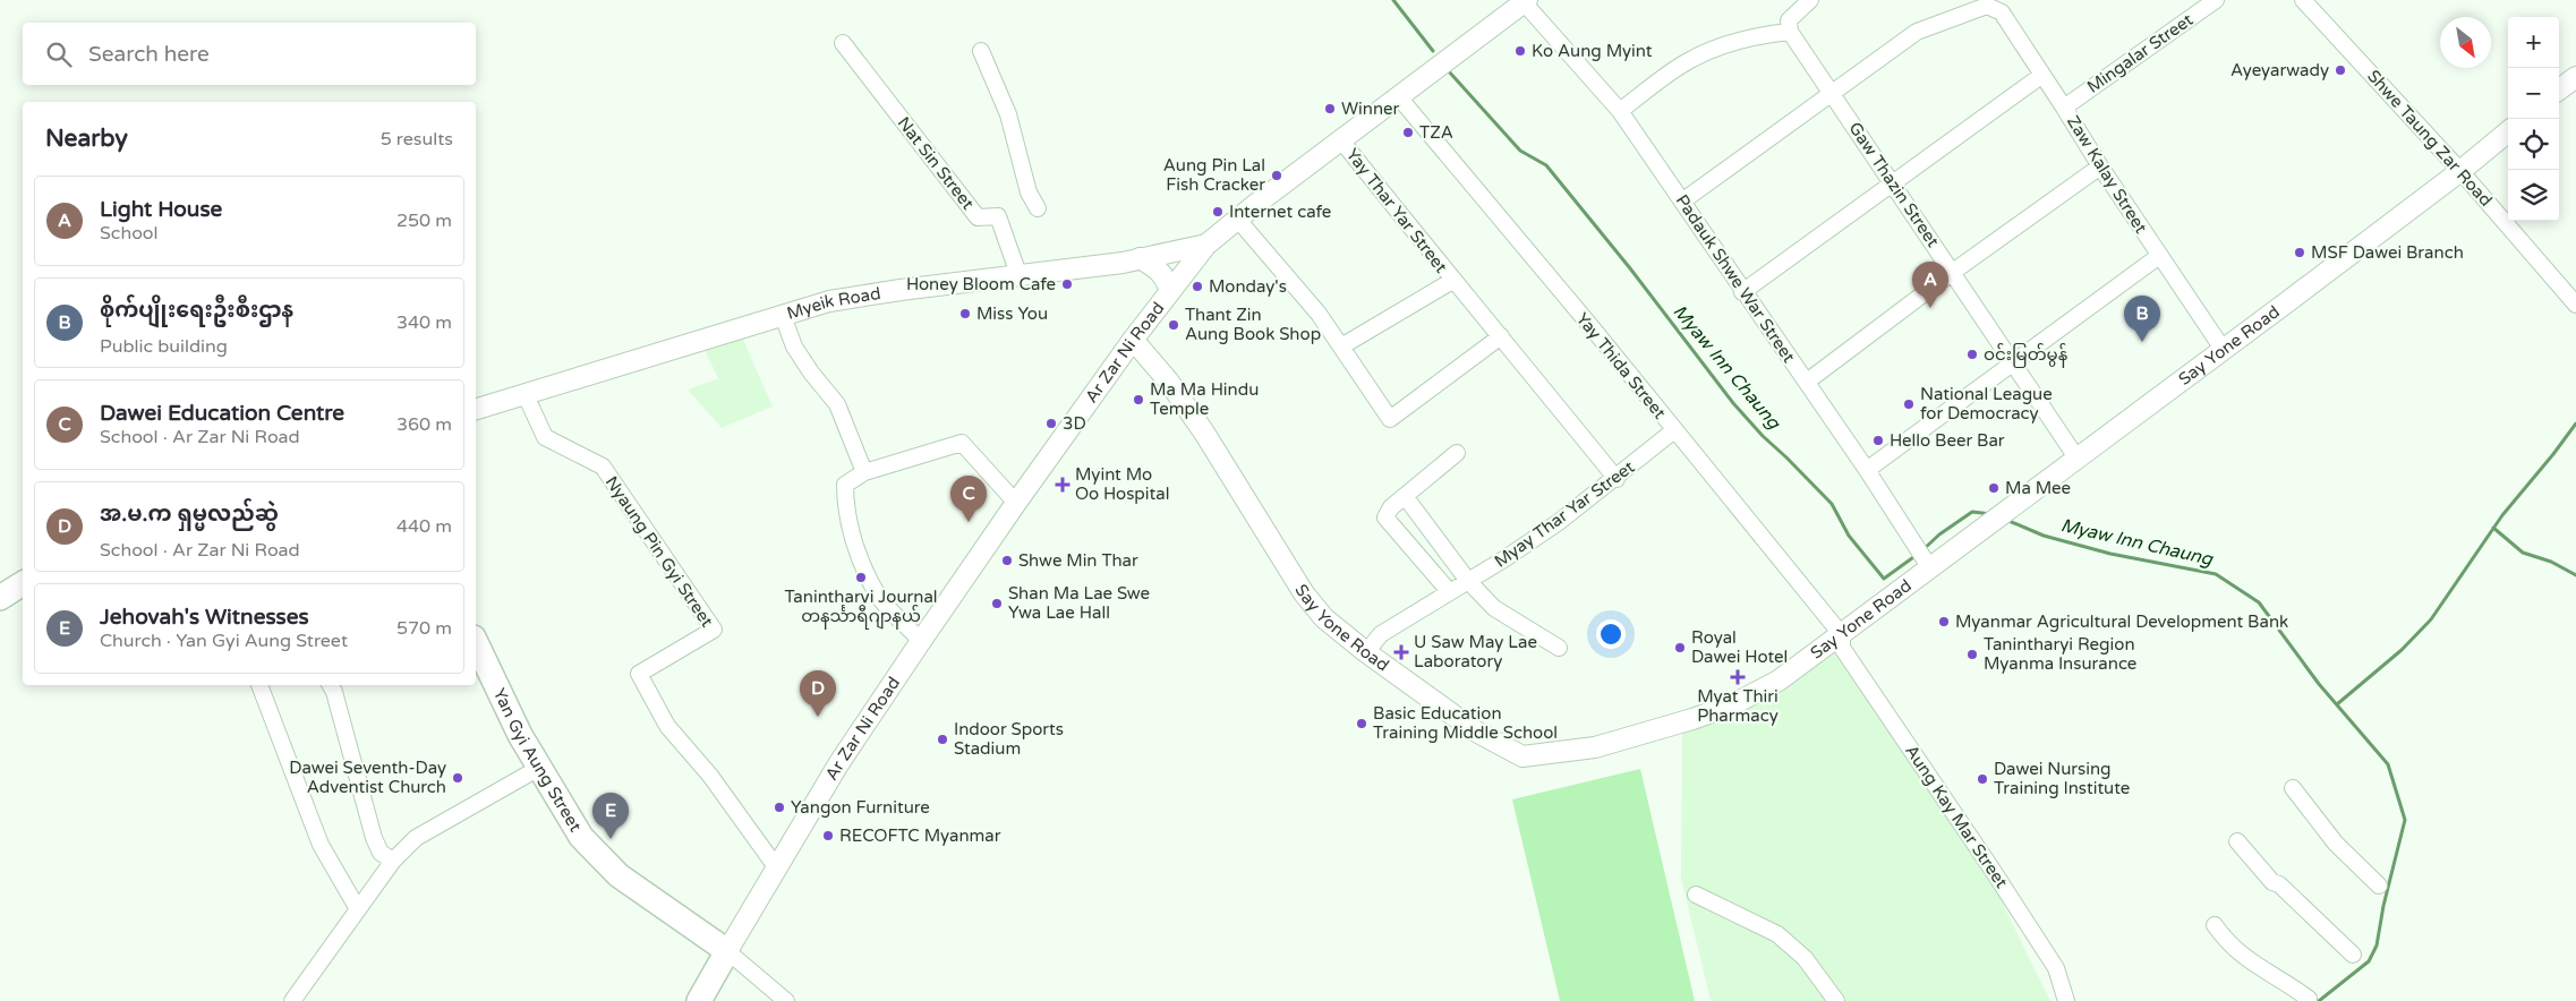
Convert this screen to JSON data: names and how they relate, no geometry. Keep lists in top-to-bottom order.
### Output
{
  "streets": {
    "highway": ["Ar Zar Ni Road", "Yan Gyi Aung Street"],
    "main road": ["Myeik Road", "Say Yone Road"],
    "street": [
      "Mingalar Street",
      "Shwe Taung Zar Road",
      "Nat Sin Street",
      "Zaw Kalay Street",
      "Gaw Thazin Street",
      "Yay Thar Yar Street",
      "Padauk Shwe War Street",
      "Yay Thida Street",
      "Myay Thar Yar Street",
      "Nyaung Pin Gyi Street",
      "Aung Kay Mar Street"
    ]
  },
  "crossings": [
    ["Mingalar Street", "Zaw Kalay Street"],
    ["Shwe Taung Zar Road", "Say Yone Road"],
    ["Nat Sin Street", "Myeik Road"],
    ["Zaw Kalay Street", "Gaw Thazin Street"],
    ["Zaw Kalay Street", "Say Yone Road"],
    ["Gaw Thazin Street", "Say Yone Road"],
    ["Yay Thar Yar Street", "Ar Zar Ni Road"],
    ["Yay Thar Yar Street", "Myay Thar Yar Street"],
    ["Padauk Shwe War Street", "Say Yone Road"],
    ["Padauk Shwe War Street", "Ar Zar Ni Road"],
    ["Myeik Road", "Ar Zar Ni Road"],
    ["Myeik Road", "Nyaung Pin Gyi Street"],
    ["Say Yone Road", "Ar Zar Ni Road"],
    ["Say Yone Road", "Yay Thida Street"],
    ["Say Yone Road", "Myay Thar Yar Street"],
    ["Say Yone Road", "Aung Kay Mar Street"],
    ["Ar Zar Ni Road", "Yay Thida Street"],
    ["Ar Zar Ni Road", "Nyaung Pin Gyi Street"],
    ["Ar Zar Ni Road", "Yan Gyi Aung Street"],
    ["Yay Thida Street", "Myay Thar Yar Street"],
    ["Yay Thida Street", "Aung Kay Mar Street"]
  ],
  "water": ["Myaw Inn Chaung"],
  "places": {
    "other": [
      "Ko Aung Myint",
      "Ayeyarwady",
      "Winner",
      "TZA",
      "Aung Pin Lal Fish Cracker",
      "Internet cafe",
      "MSF Dawei Branch",
      "Honey Bloom Cafe",
      "Monday's",
      "Miss You",
      "Thant Zin Aung Book Shop",
      "ဝင်းမြတ်မွန်",
      "Ma Ma Hindu Temple",
      "National League for Democracy",
      "3D",
      "Hello Beer Bar",
      "Ma Mee",
      "Shwe Min Thar",
      "Tanintharyi Journal တနင်္သာရီဂျာနယ်",
      "Shan Ma Lae Swe Ywa Lae Hall",
      "Myanmar Agricultural Development Bank",
      "Royal Dawei Hotel",
      "Tanintharyi Region Myanma Insurance",
      "Basic Education Training Middle School",
      "Indoor Sports Stadium",
      "Dawei Seventh-Day Adventist Church",
      "Dawei Nursing Training Institute",
      "Yangon Furniture",
      "RECOFTC Myanmar"
    ],
    "health": ["Myint Mo Oo Hospital", "U Saw May Lae Laboratory", "Myat Thiri Pharmacy"]
  },
  "north": "bottom right",
  "page": {
    "map_buttons": ["+", "−"],
    "search": "Search here",
    "heading": ["Nearby", "5 results"],
    "list": [
      {
        "mark": "A",
        "name": "Light House",
        "note": "School",
        "value": "250 m"
      },
      {
        "mark": "B",
        "name": "စိုက်ပျိုးရေးဦးစီးဌာန",
        "note": "Public building",
        "value": "340 m"
      },
      {
        "mark": "C",
        "name": "Dawei Education Centre",
        "note": "School · Ar Zar Ni Road",
        "value": "360 m"
      },
      {
        "mark": "D",
        "name": "အ.မ.က ရှမ္မလည်ဆွဲ",
        "note": "School · Ar Zar Ni Road",
        "value": "440 m"
      },
      {
        "mark": "E",
        "name": "Jehovah's Witnesses",
        "note": "Church · Yan Gyi Aung Street",
        "value": "570 m"
      }
    ],
    "pins": [
      "A",
      "B",
      "C",
      "D",
      "E"
    ]
  }
}
